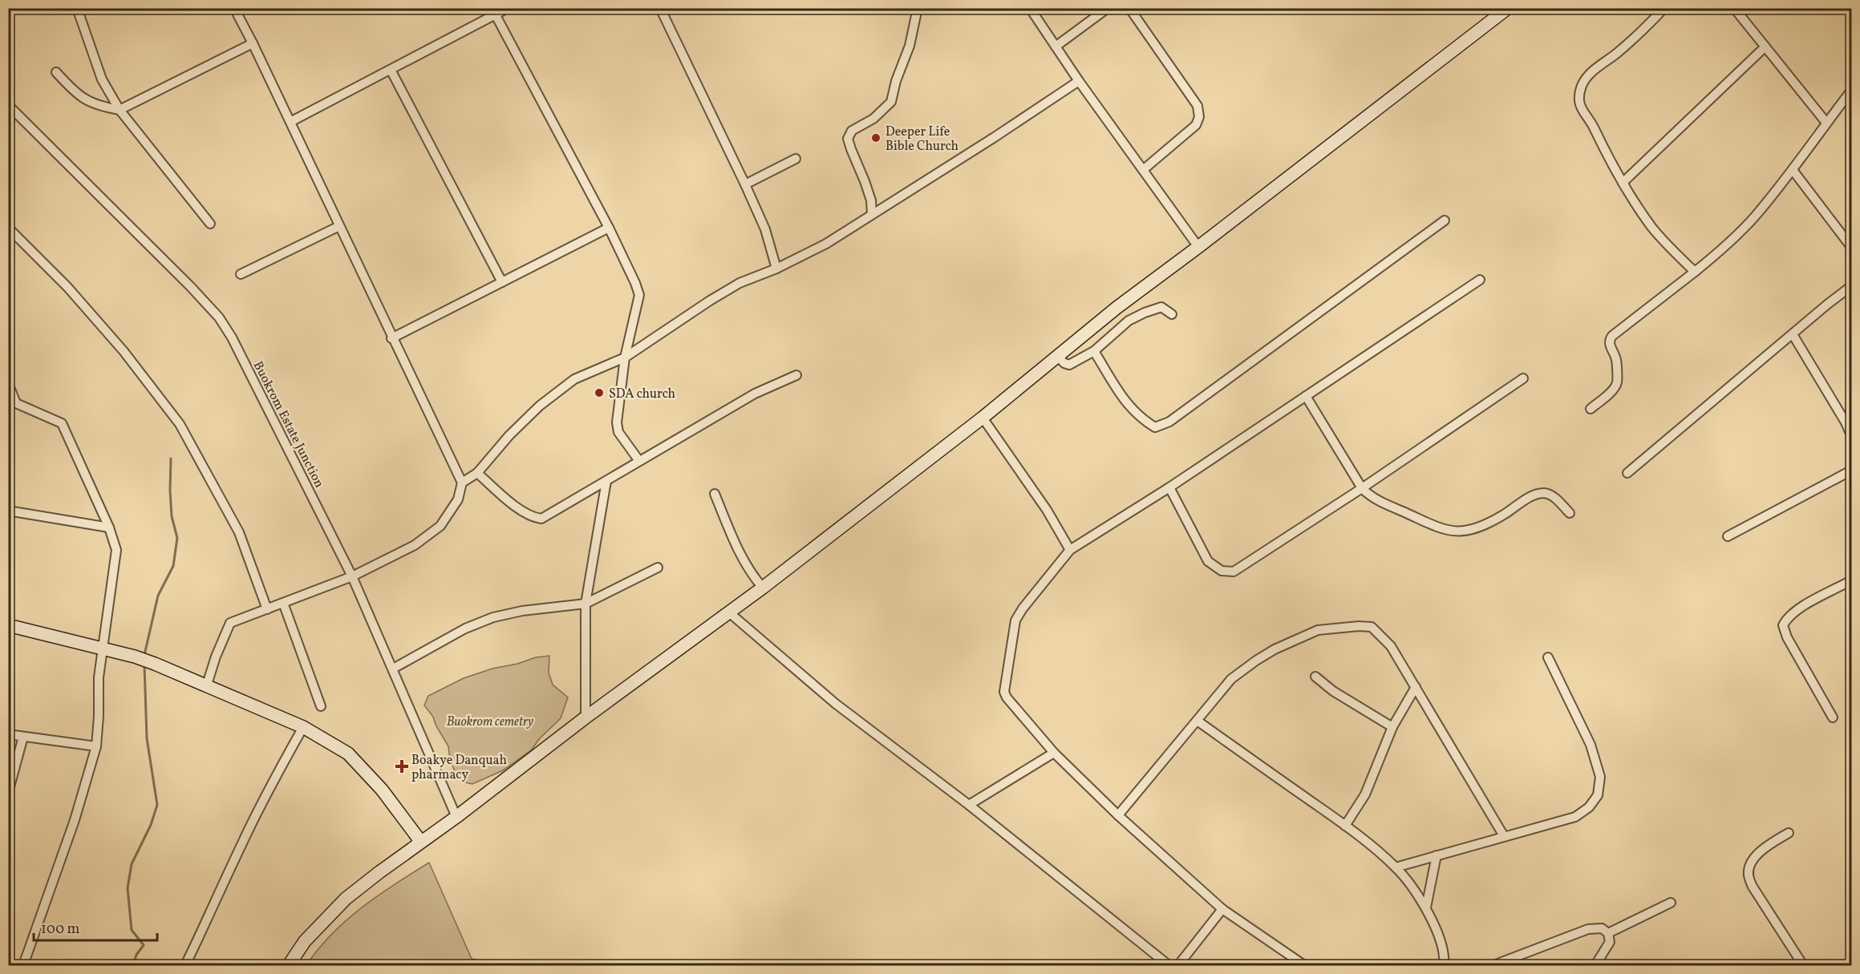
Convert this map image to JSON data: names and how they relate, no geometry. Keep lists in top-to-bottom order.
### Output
{
  "streets": {
    "street": ["Buokrom Estate Junction"]
  },
  "parks": ["Buokrom cemetry"],
  "places": {
    "other": ["Deeper Life Bible Church", "SDA church"],
    "health": ["Boakye Danquah pharmacy"]
  },
  "scale_bar": "100 m"
}
